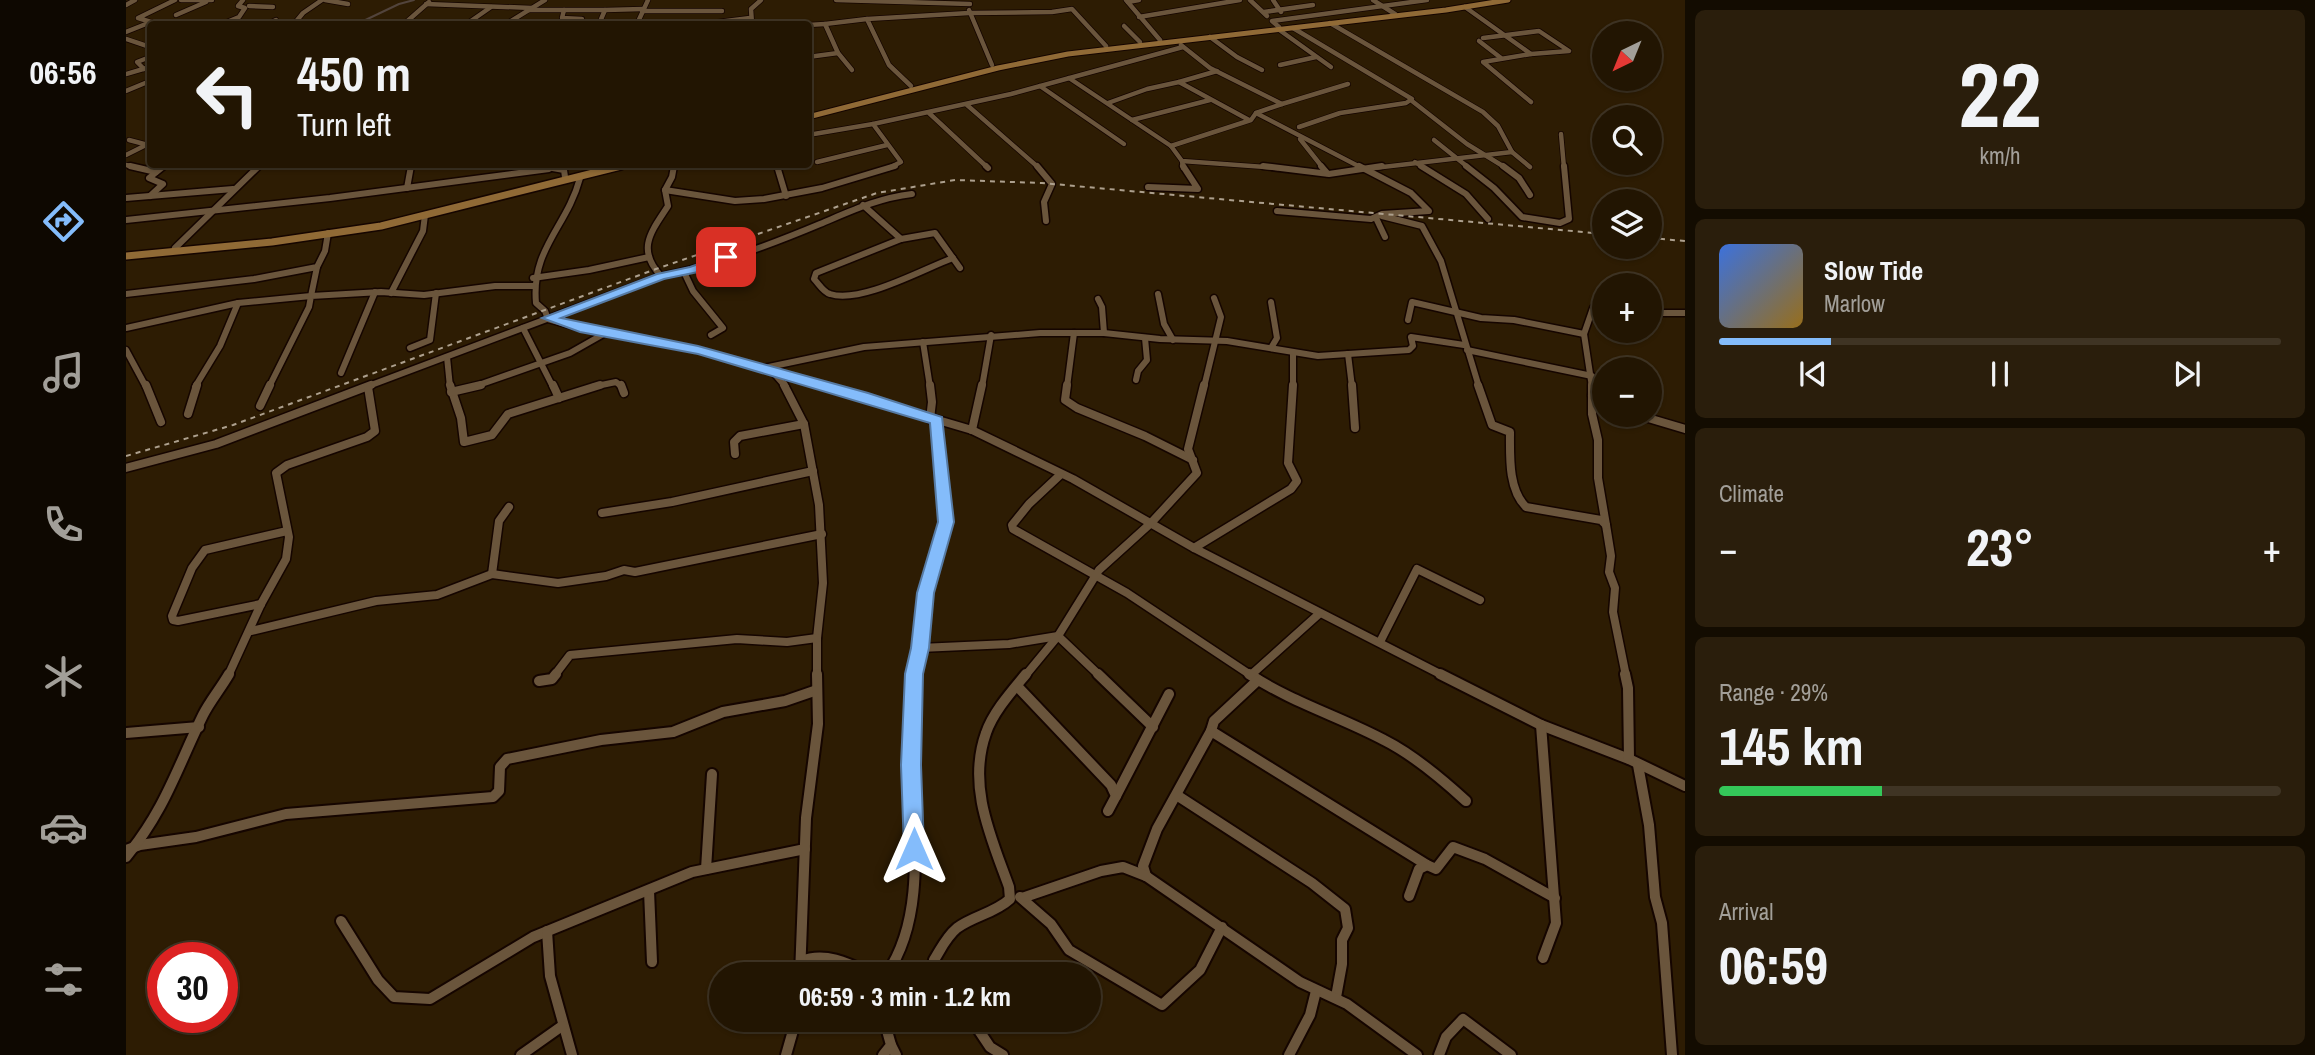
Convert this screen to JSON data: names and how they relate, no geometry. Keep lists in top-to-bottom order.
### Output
{
  "north": "bottom left",
  "page": {
    "tabs": "06:56",
    "tile": [
      ["22", "km/h"],
      "Climate",
      ["Range · 29%", "145 km"],
      ["Arrival", "06:59"]
    ],
    "map_buttons": ["+", "−"],
    "turn": ["450 m", "Turn left"],
    "song": ["Slow Tide", "Marlow"],
    "heat": ["−", "23°", "+"],
    "limit": "30",
    "trip": "06:59 · 3 min · 1.2 km"
  }
}
